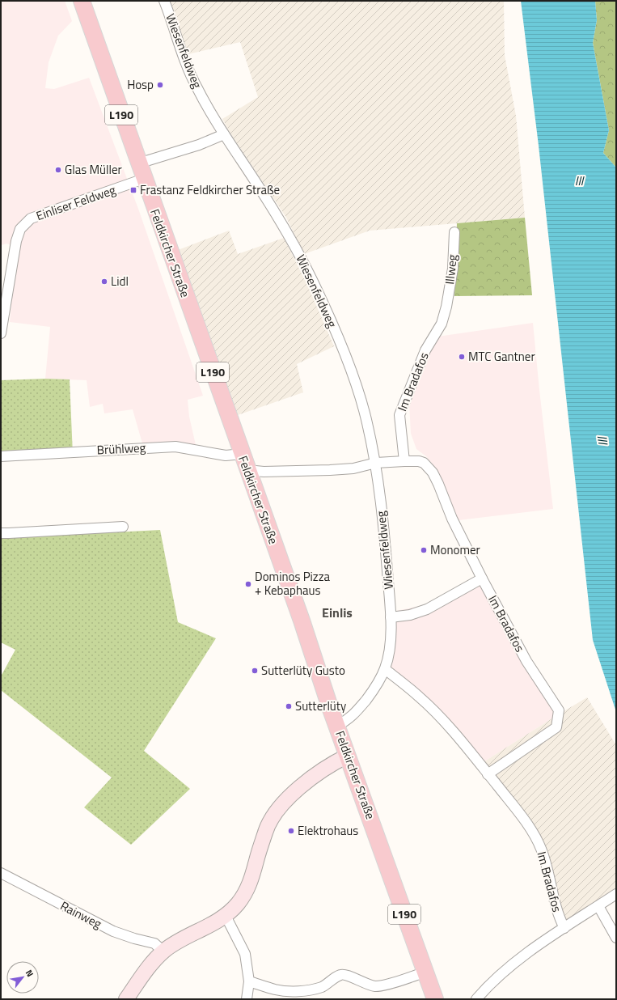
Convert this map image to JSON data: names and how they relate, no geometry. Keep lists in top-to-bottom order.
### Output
{
  "streets": {
    "main road": ["L190", "Feldkircher Straße"],
    "street": [
      "Wiesenfeldweg",
      "Einliser Feldweg",
      "Illweg",
      "Im Bradafos",
      "Brühlweg",
      "Rainweg"
    ]
  },
  "crossings": [
    ["Wiesenfeldweg", "Feldkircher Straße"],
    ["Wiesenfeldweg", "Im Bradafos"],
    ["Einliser Feldweg", "Feldkircher Straße"],
    ["Feldkircher Straße", "Brühlweg"],
    ["Illweg", "Im Bradafos"]
  ],
  "districts": ["Einlis"],
  "water": ["Ill"],
  "places": {
    "other": [
      "Hosp",
      "Glas Müller",
      "Lidl",
      "MTC Gantner",
      "Monomer",
      "Dominos Pizza + Kebaphaus",
      "Sutterlüty Gusto",
      "Sutterlüty",
      "Elektrohaus"
    ],
    "transit": ["Frastanz Feldkircher Straße"]
  },
  "north": "top right"
}
